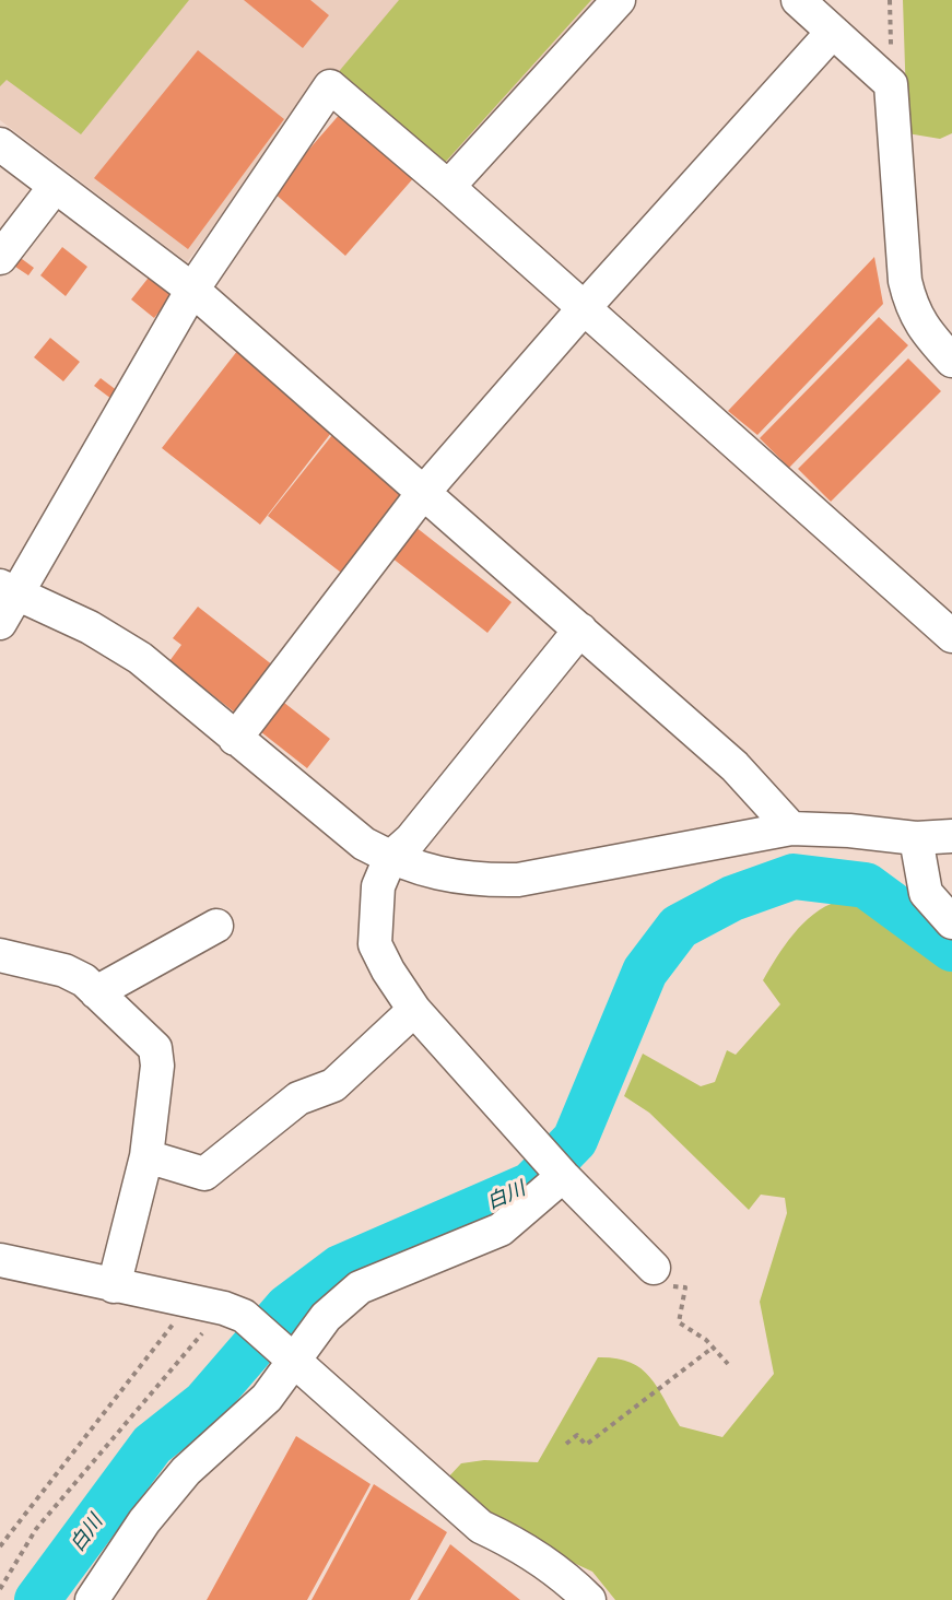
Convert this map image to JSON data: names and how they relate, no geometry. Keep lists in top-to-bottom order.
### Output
{
  "water": ["白川"]
}
